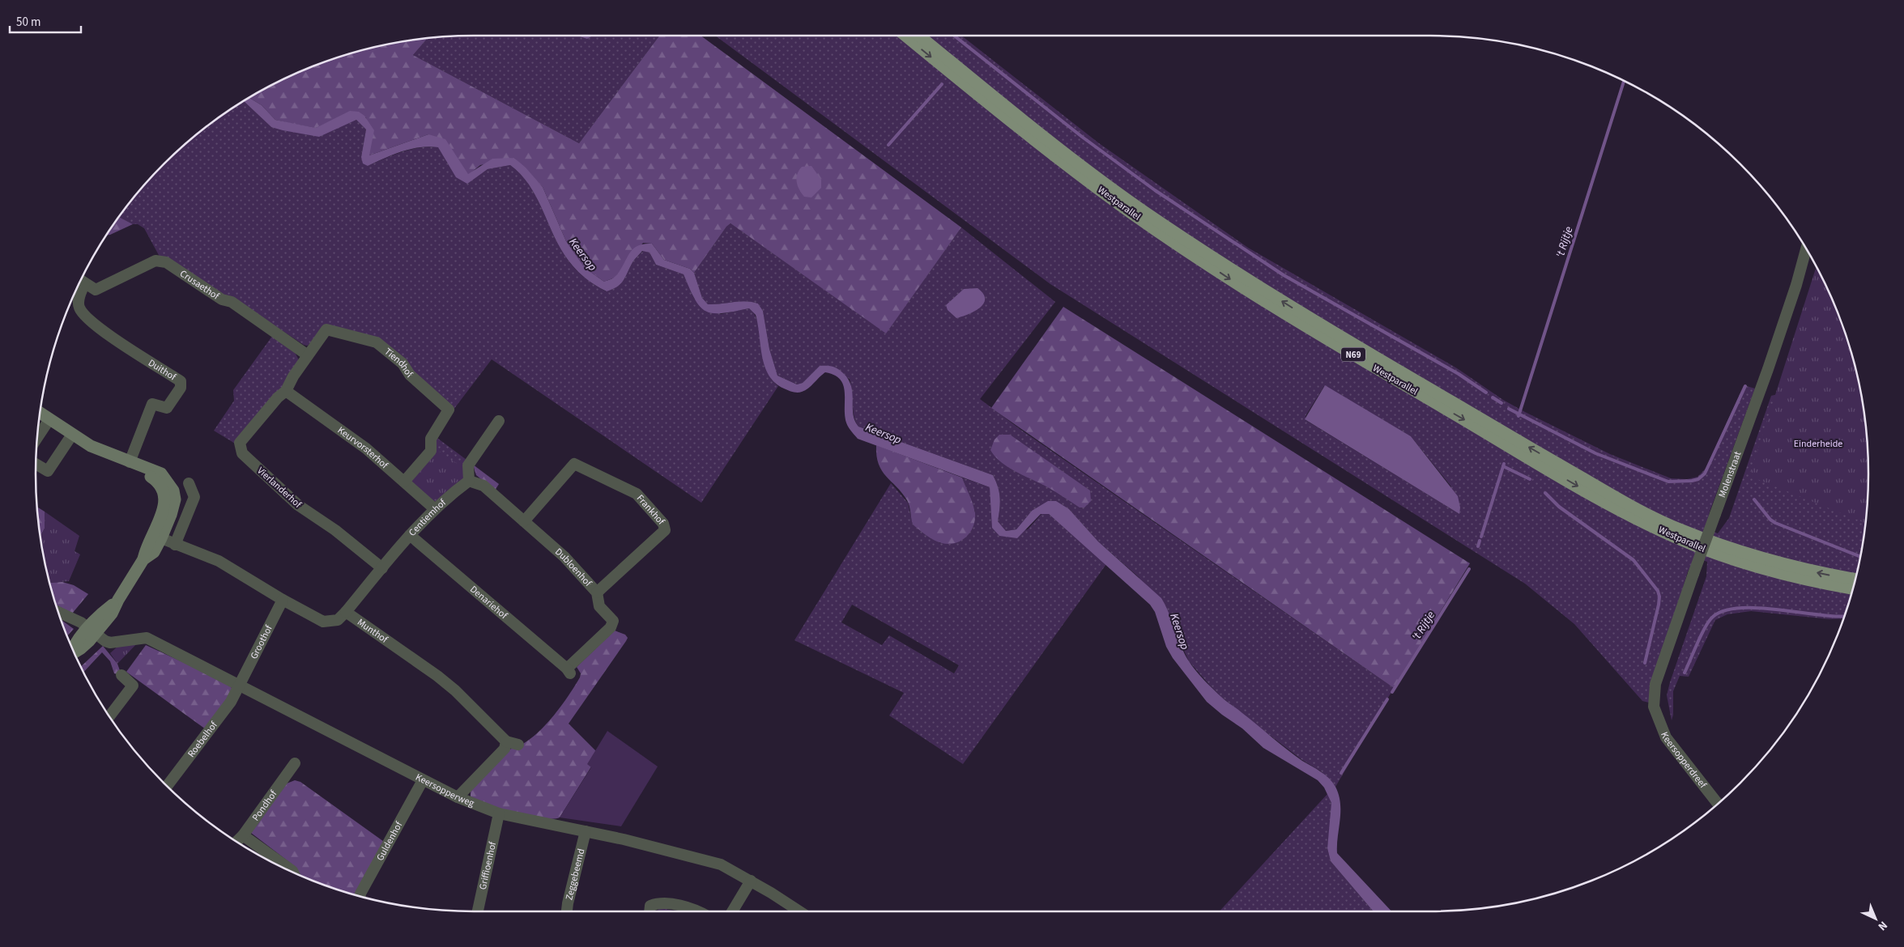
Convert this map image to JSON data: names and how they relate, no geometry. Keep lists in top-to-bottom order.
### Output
{
  "streets": {
    "main road": ["Westparallel", "N69"],
    "street": [
      "Crusaethof",
      "Tiendhof",
      "Duithof",
      "Keurvorsterhof",
      "Molenstraat",
      "Vierlanderhof",
      "Frankhof",
      "Centiemhof",
      "Dubloenhof",
      "Denariehof",
      "Munthof",
      "Groothof",
      "Roebelhof",
      "Keersopperdreef",
      "Keersopperweg",
      "Pondhof",
      "Guldenhof",
      "Griffioenhof",
      "Zeggebeemd"
    ]
  },
  "crossings": [
    ["Crusaethof", "Tiendhof"],
    ["Crusaethof", "Duithof"],
    ["Tiendhof", "Keurvorsterhof"],
    ["Tiendhof", "Vierlanderhof"],
    ["Keurvorsterhof", "Vierlanderhof"],
    ["Keurvorsterhof", "Centiemhof"],
    ["Molenstraat", "Keersopperdreef"],
    ["Vierlanderhof", "Centiemhof"],
    ["Frankhof", "Dubloenhof"],
    ["Centiemhof", "Dubloenhof"],
    ["Centiemhof", "Denariehof"],
    ["Centiemhof", "Munthof"],
    ["Dubloenhof", "Denariehof"],
    ["Munthof", "Groothof"],
    ["Groothof", "Roebelhof"],
    ["Groothof", "Keersopperweg"],
    ["Roebelhof", "Keersopperweg"],
    ["Keersopperweg", "Guldenhof"],
    ["Keersopperweg", "Griffioenhof"],
    ["Keersopperweg", "Zeggebeemd"]
  ],
  "water": ["'t Rijtje", "Keersop"],
  "parks": ["Einderheide"],
  "scale_bar": "50 m",
  "north": "bottom right"
}
